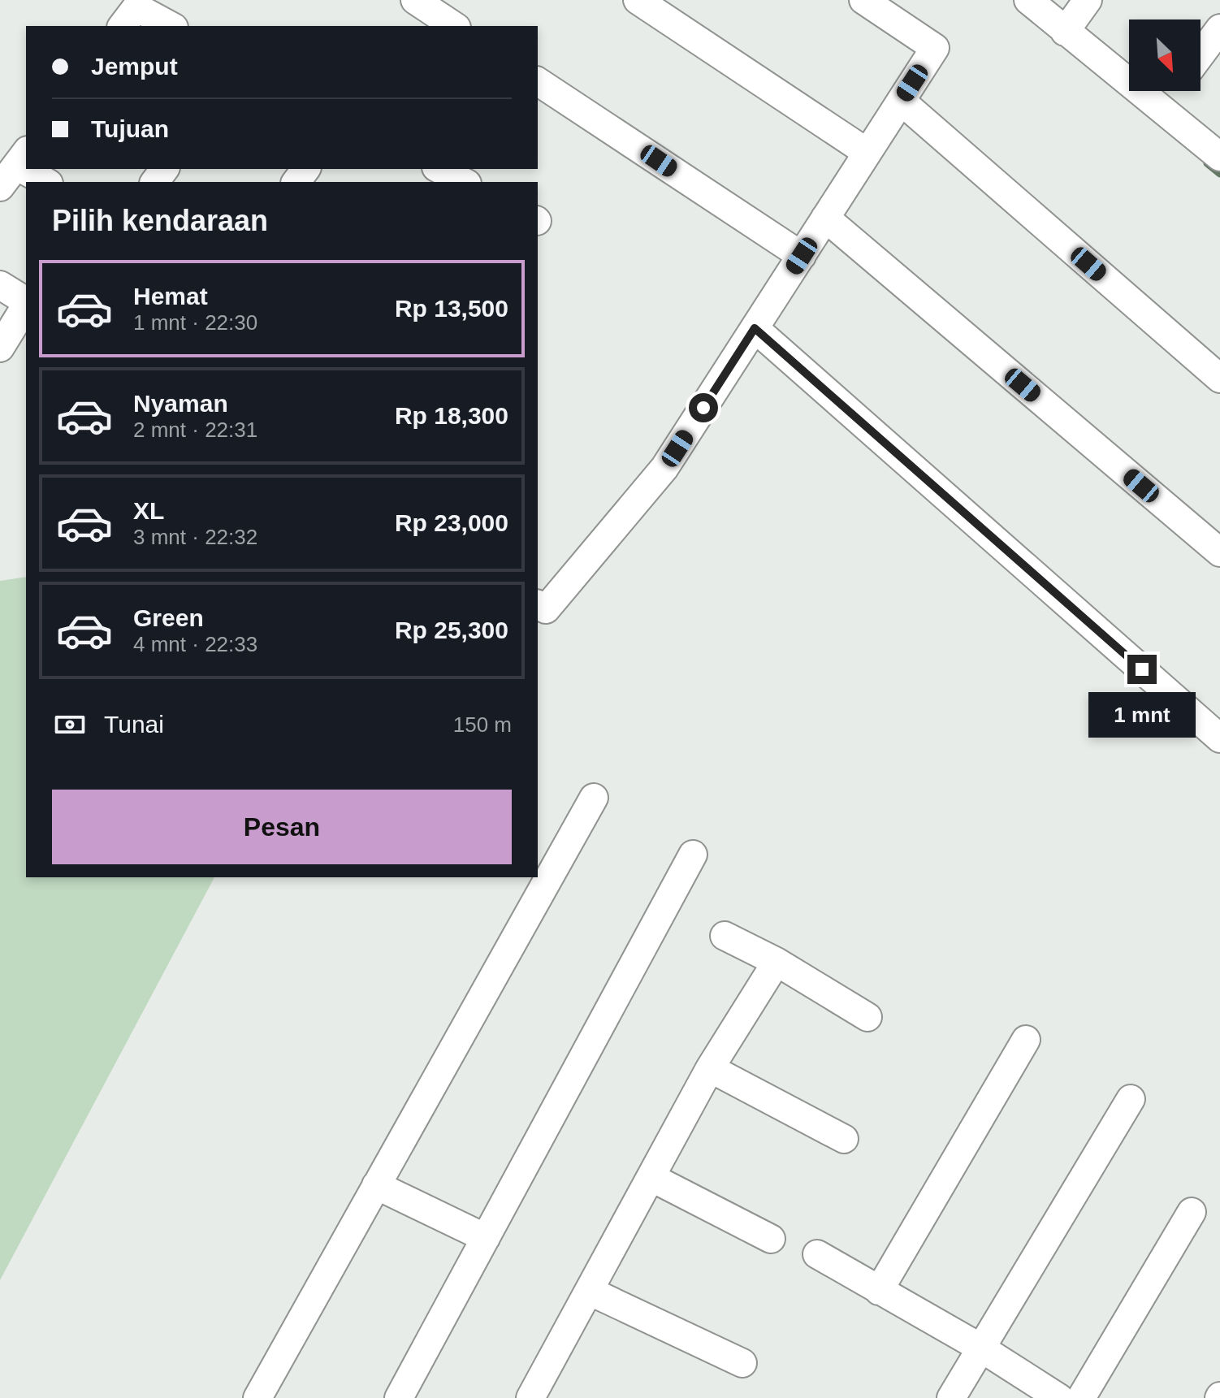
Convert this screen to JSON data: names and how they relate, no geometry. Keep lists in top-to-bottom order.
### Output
{
  "north": "bottom right",
  "page": {
    "banner": ["Jemput", "Tujuan"],
    "heading": "Pilih kendaraan",
    "list": [
      {
        "name": "Hemat",
        "note": "1 mnt · 22:30",
        "value": "Rp 13,500"
      },
      {
        "name": "Nyaman",
        "note": "2 mnt · 22:31",
        "value": "Rp 18,300"
      },
      {
        "name": "XL",
        "note": "3 mnt · 22:32",
        "value": "Rp 23,000"
      },
      {
        "name": "Green",
        "note": "4 mnt · 22:33",
        "value": "Rp 25,300"
      }
    ],
    "pay": ["Tunai", "150 m"],
    "bubble": "1 mnt",
    "buttons": "Pesan"
  }
}
